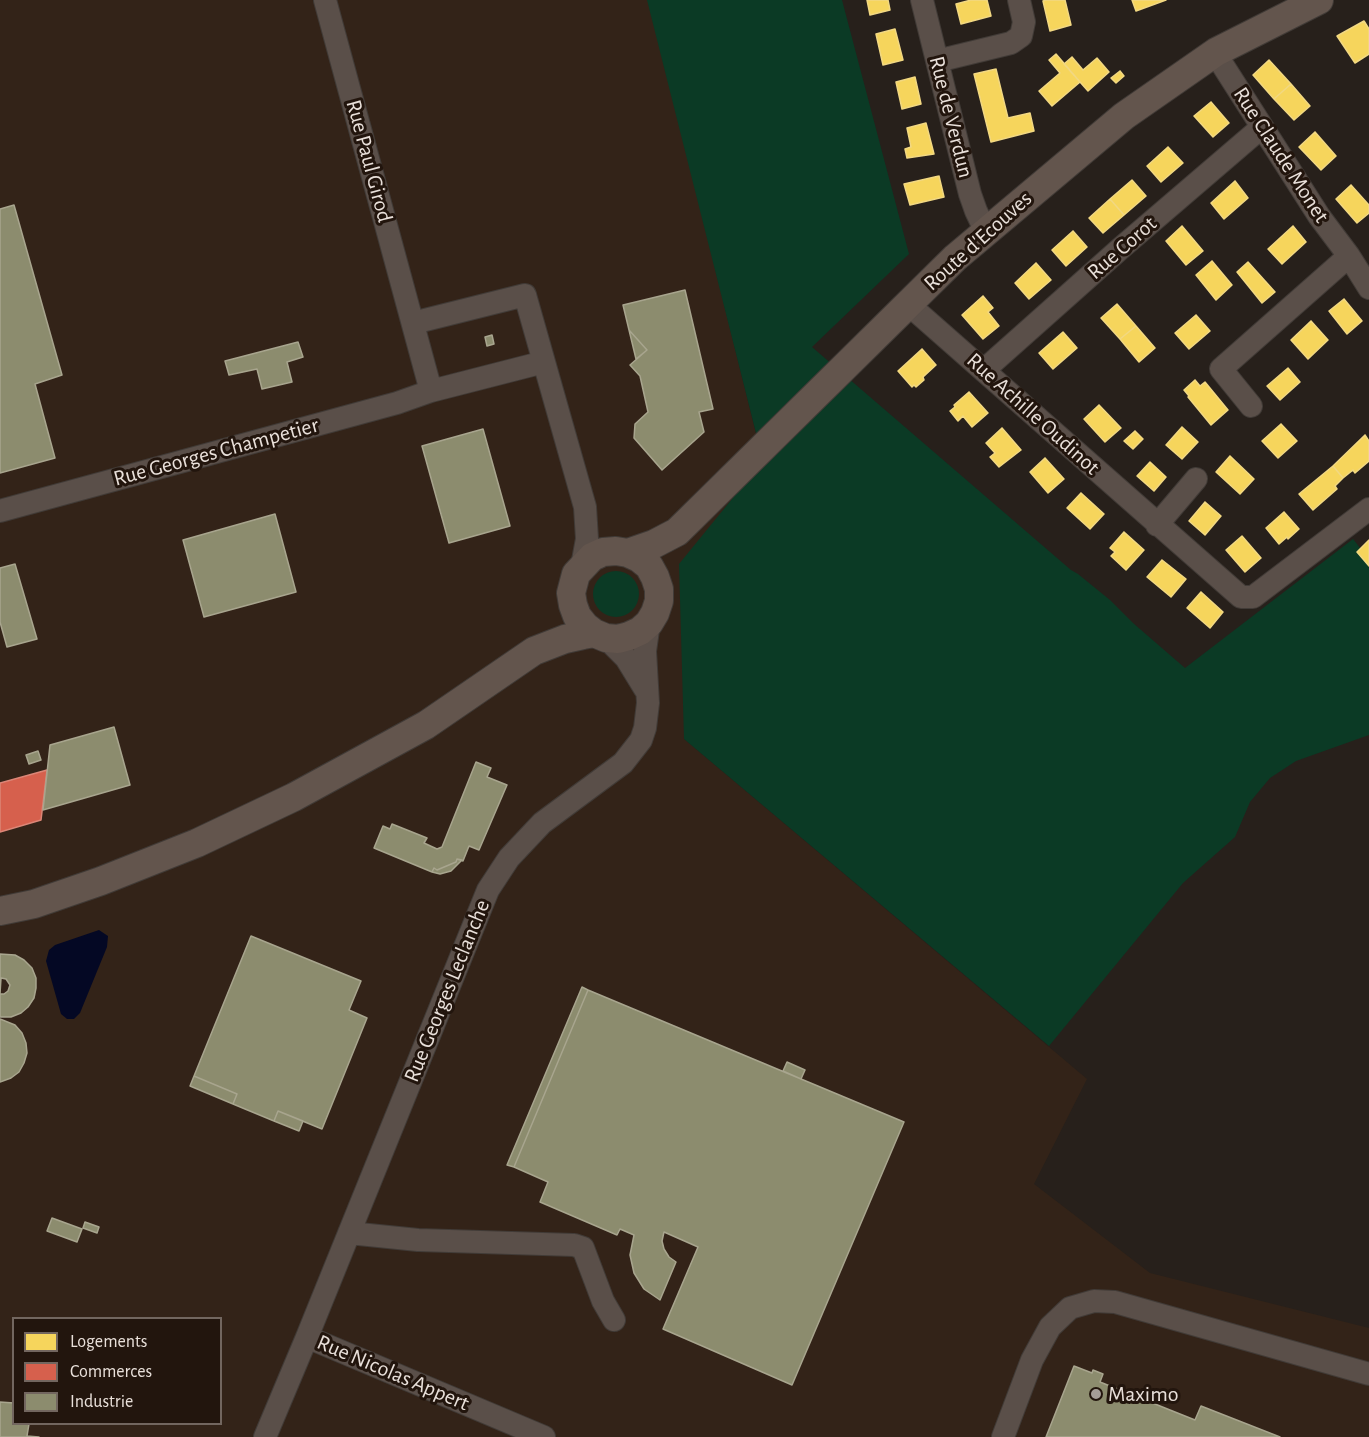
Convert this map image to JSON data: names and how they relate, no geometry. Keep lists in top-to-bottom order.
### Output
{
  "streets": {
    "main road": ["Route d'Ecouves"],
    "street": [
      "Rue de Verdun",
      "Rue Claude Monet",
      "Rue Paul Girod",
      "Rue Corot",
      "Rue Achille Oudinot",
      "Rue Georges Champetier",
      "Rue Georges Leclanche",
      "Rue Nicolas Appert"
    ]
  },
  "crossings": [
    ["Rue de Verdun", "Route d'Ecouves"],
    ["Rue Claude Monet", "Route d'Ecouves"],
    ["Rue Claude Monet", "Rue Corot"],
    ["Route d'Ecouves", "Rue Achille Oudinot"],
    ["Rue Corot", "Rue Achille Oudinot"],
    ["Rue Georges Leclanche", "Rue Nicolas Appert"]
  ],
  "places": ["Maximo"],
  "legend": ["Logements", "Commerces", "Industrie"]
}
